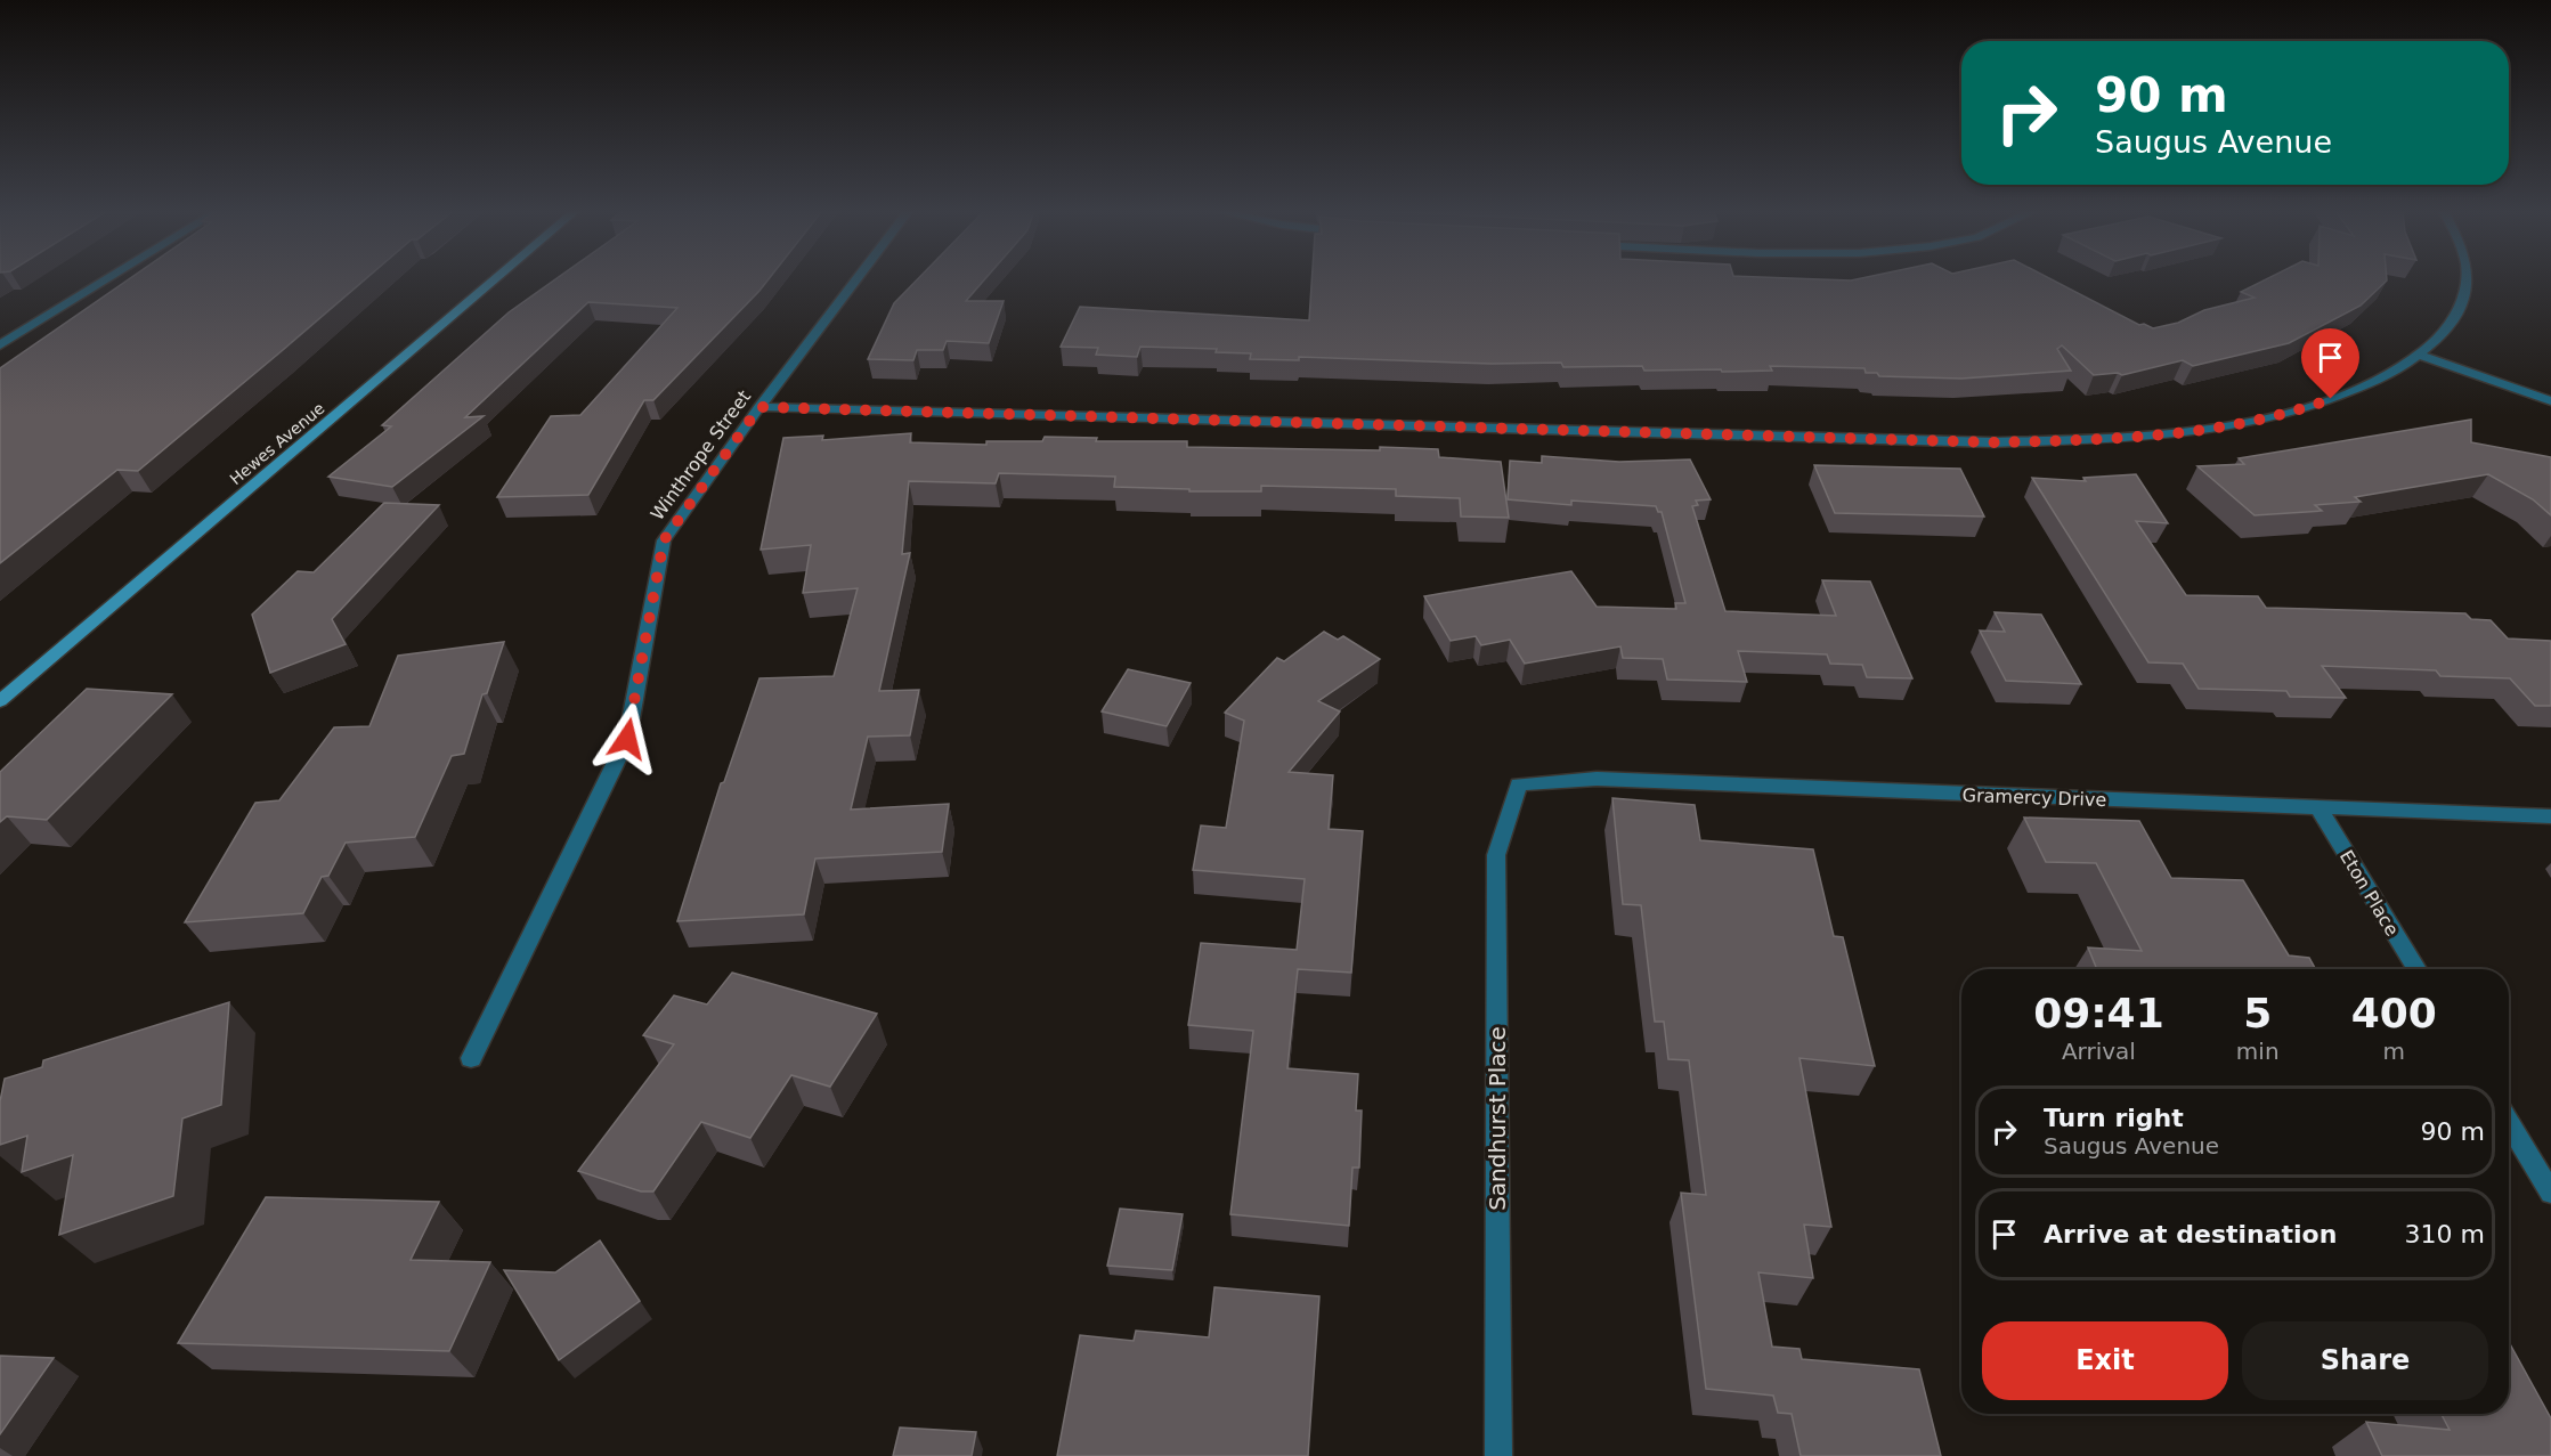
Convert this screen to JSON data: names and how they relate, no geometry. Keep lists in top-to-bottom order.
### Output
{
  "streets": {
    "street": [
      "Hewes Avenue",
      "Winthrope Street",
      "Gramercy Drive",
      "Eton Place",
      "Sandhurst Place"
    ]
  },
  "crossings": [
    ["Gramercy Drive", "Eton Place"],
    ["Gramercy Drive", "Sandhurst Place"]
  ],
  "page": {
    "turn": ["90 m", "Saugus Avenue"],
    "eta": [
      "09:41",
      "Arrival",
      "5",
      "min",
      "400",
      "m"
    ],
    "list": [
      {
        "name": "Turn right",
        "note": "Saugus Avenue",
        "value": "90 m"
      },
      {
        "name": "Arrive at destination",
        "value": "310 m"
      }
    ],
    "buttons": ["Exit", "Share"]
  }
}
